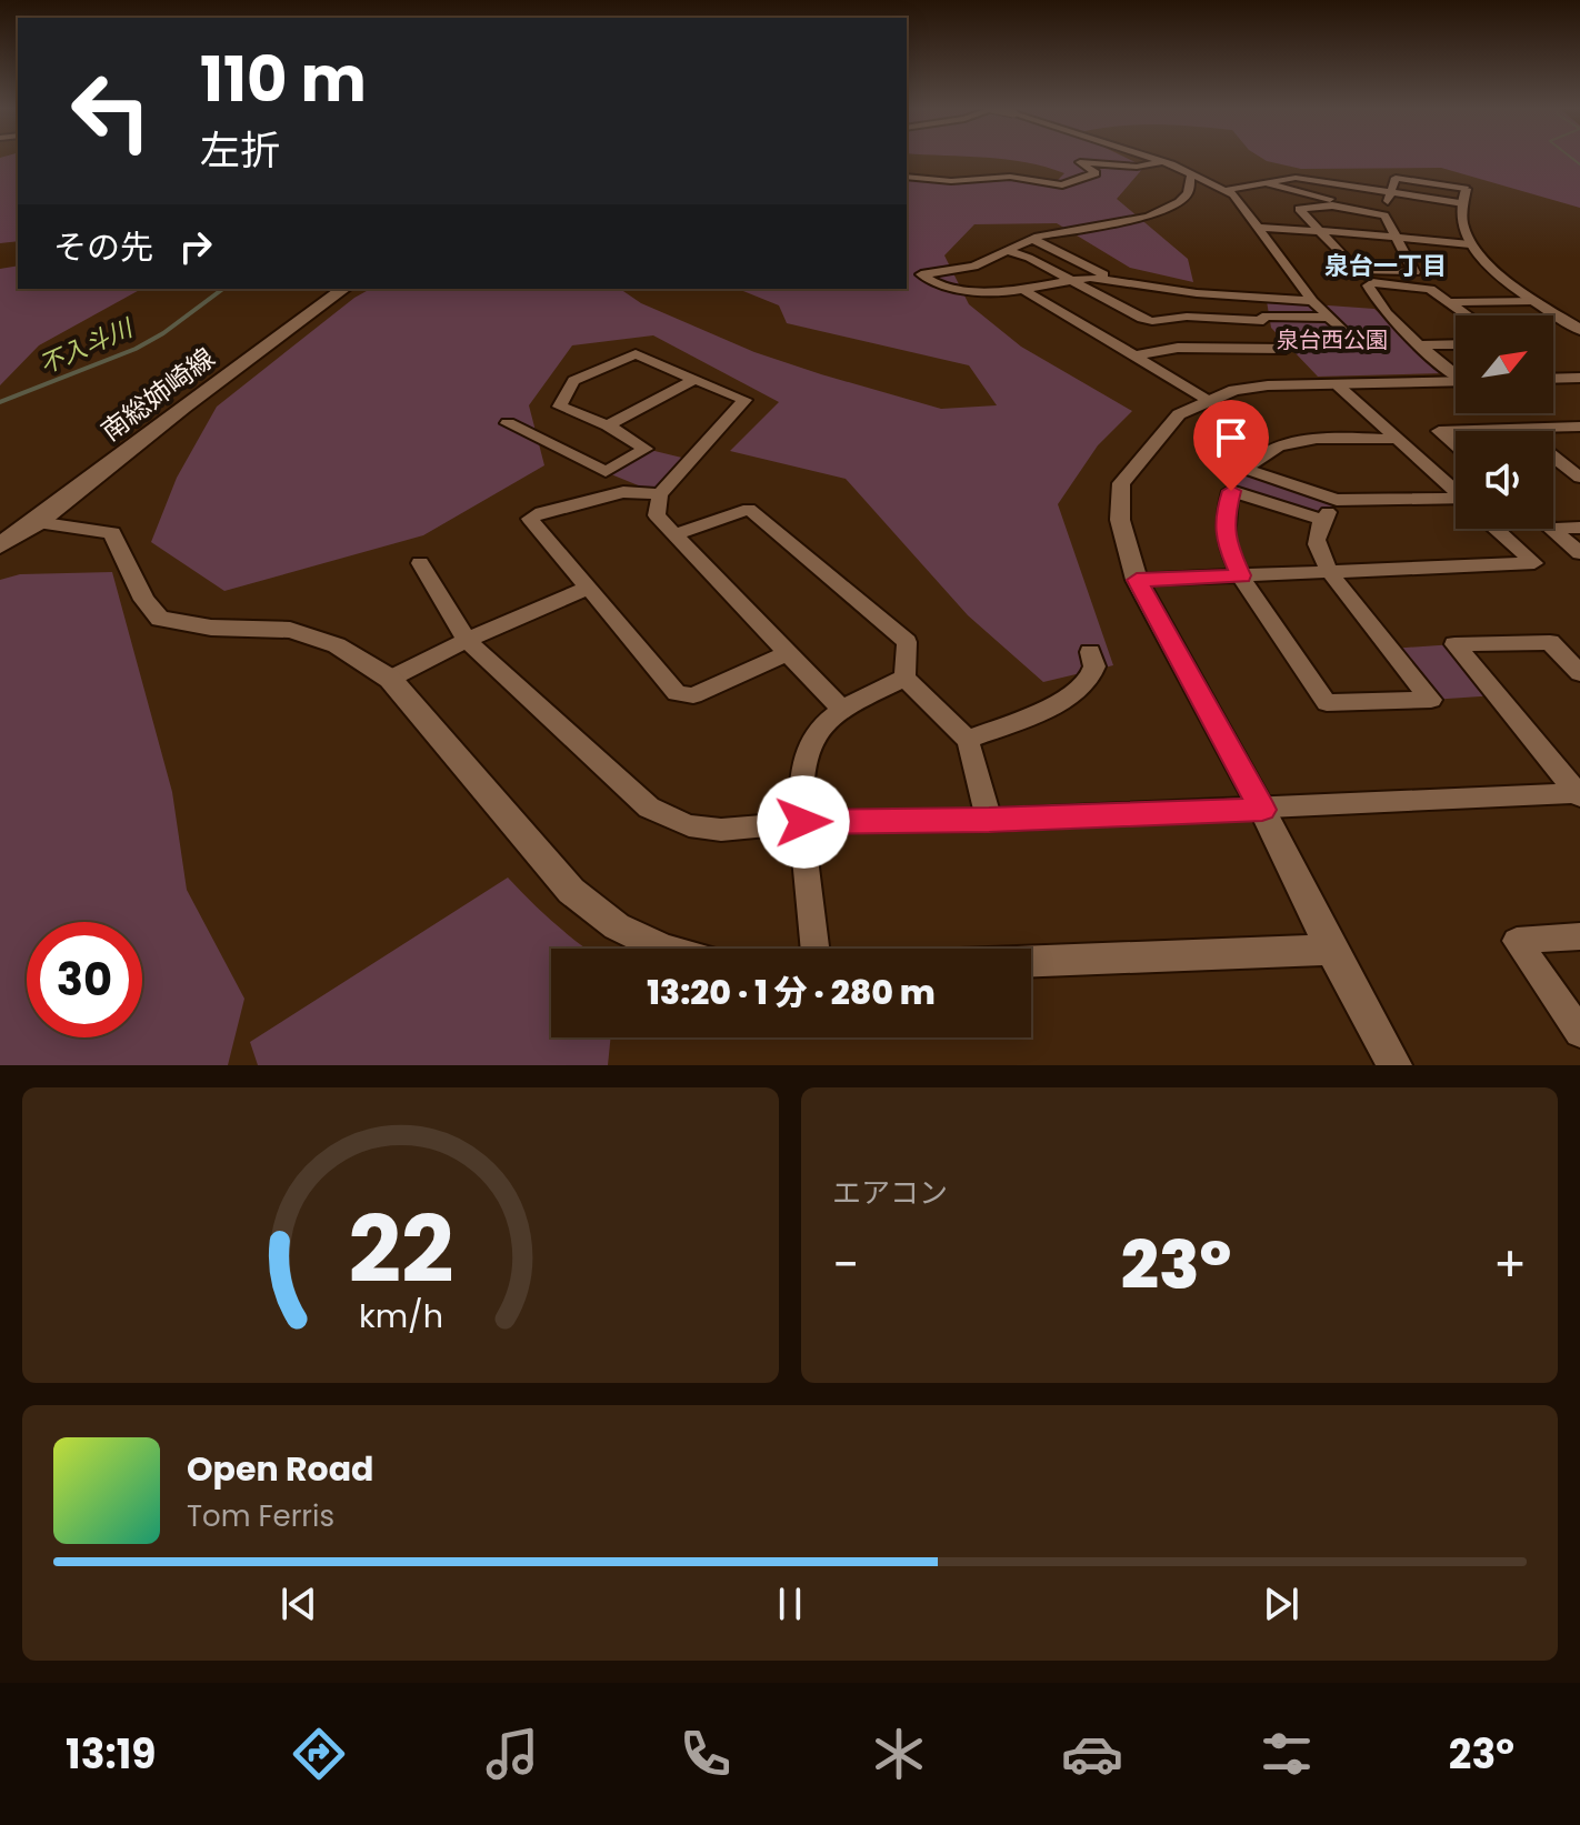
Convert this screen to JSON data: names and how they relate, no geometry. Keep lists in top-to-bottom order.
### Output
{
  "streets": {
    "main road": ["南総姉崎線"]
  },
  "districts": ["泉台一丁目"],
  "water": ["不入斗川"],
  "parks": ["泉台西公園"],
  "north": "top right",
  "page": {
    "turn": ["110 m", "左折"],
    "then": "その先",
    "limit": "30",
    "trip": "13:20 · 1 分 · 280 m",
    "tile": "エアコン",
    "heat": ["−", "23°", "+"],
    "song": ["Open Road", "Tom Ferris"],
    "tabs": ["13:19", "23°"],
    "gauge": ["22", "km/h"]
  }
}
